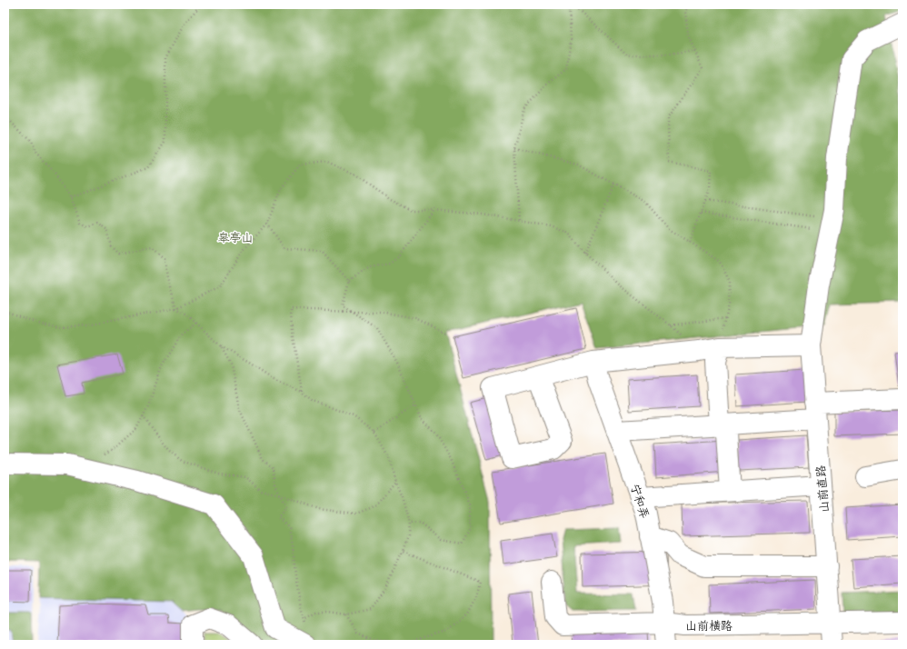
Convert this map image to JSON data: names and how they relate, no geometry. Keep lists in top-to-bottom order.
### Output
{
  "streets": {
    "street": ["山前直路", "宁和弄", "山前横路"]
  },
  "crossings": [
    ["山前直路", "山前横路"],
    ["宁和弄", "山前横路"]
  ],
  "parks": ["皋亭山"]
}
